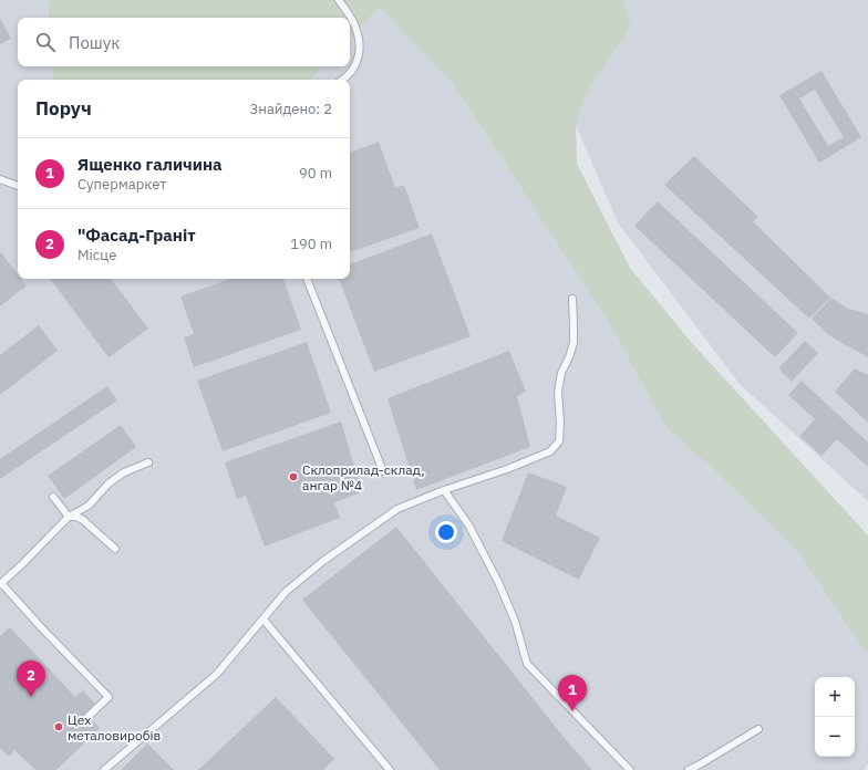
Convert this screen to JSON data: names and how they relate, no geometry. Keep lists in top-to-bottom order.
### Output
{
  "places": ["Склоприлад-склад, ангар №4", "Цех металовиробів"],
  "page": {
    "search": "Пошук",
    "heading": ["Поруч", "Знайдено: 2"],
    "list": [
      {
        "mark": "1",
        "name": "Ященко галичина",
        "note": "Супермаркет",
        "value": "90 m"
      },
      {
        "mark": "2",
        "name": "\"Фасад-Граніт",
        "note": "Місце",
        "value": "190 m"
      }
    ],
    "pins": ["2", "1"],
    "map_buttons": ["+", "−"]
  }
}
